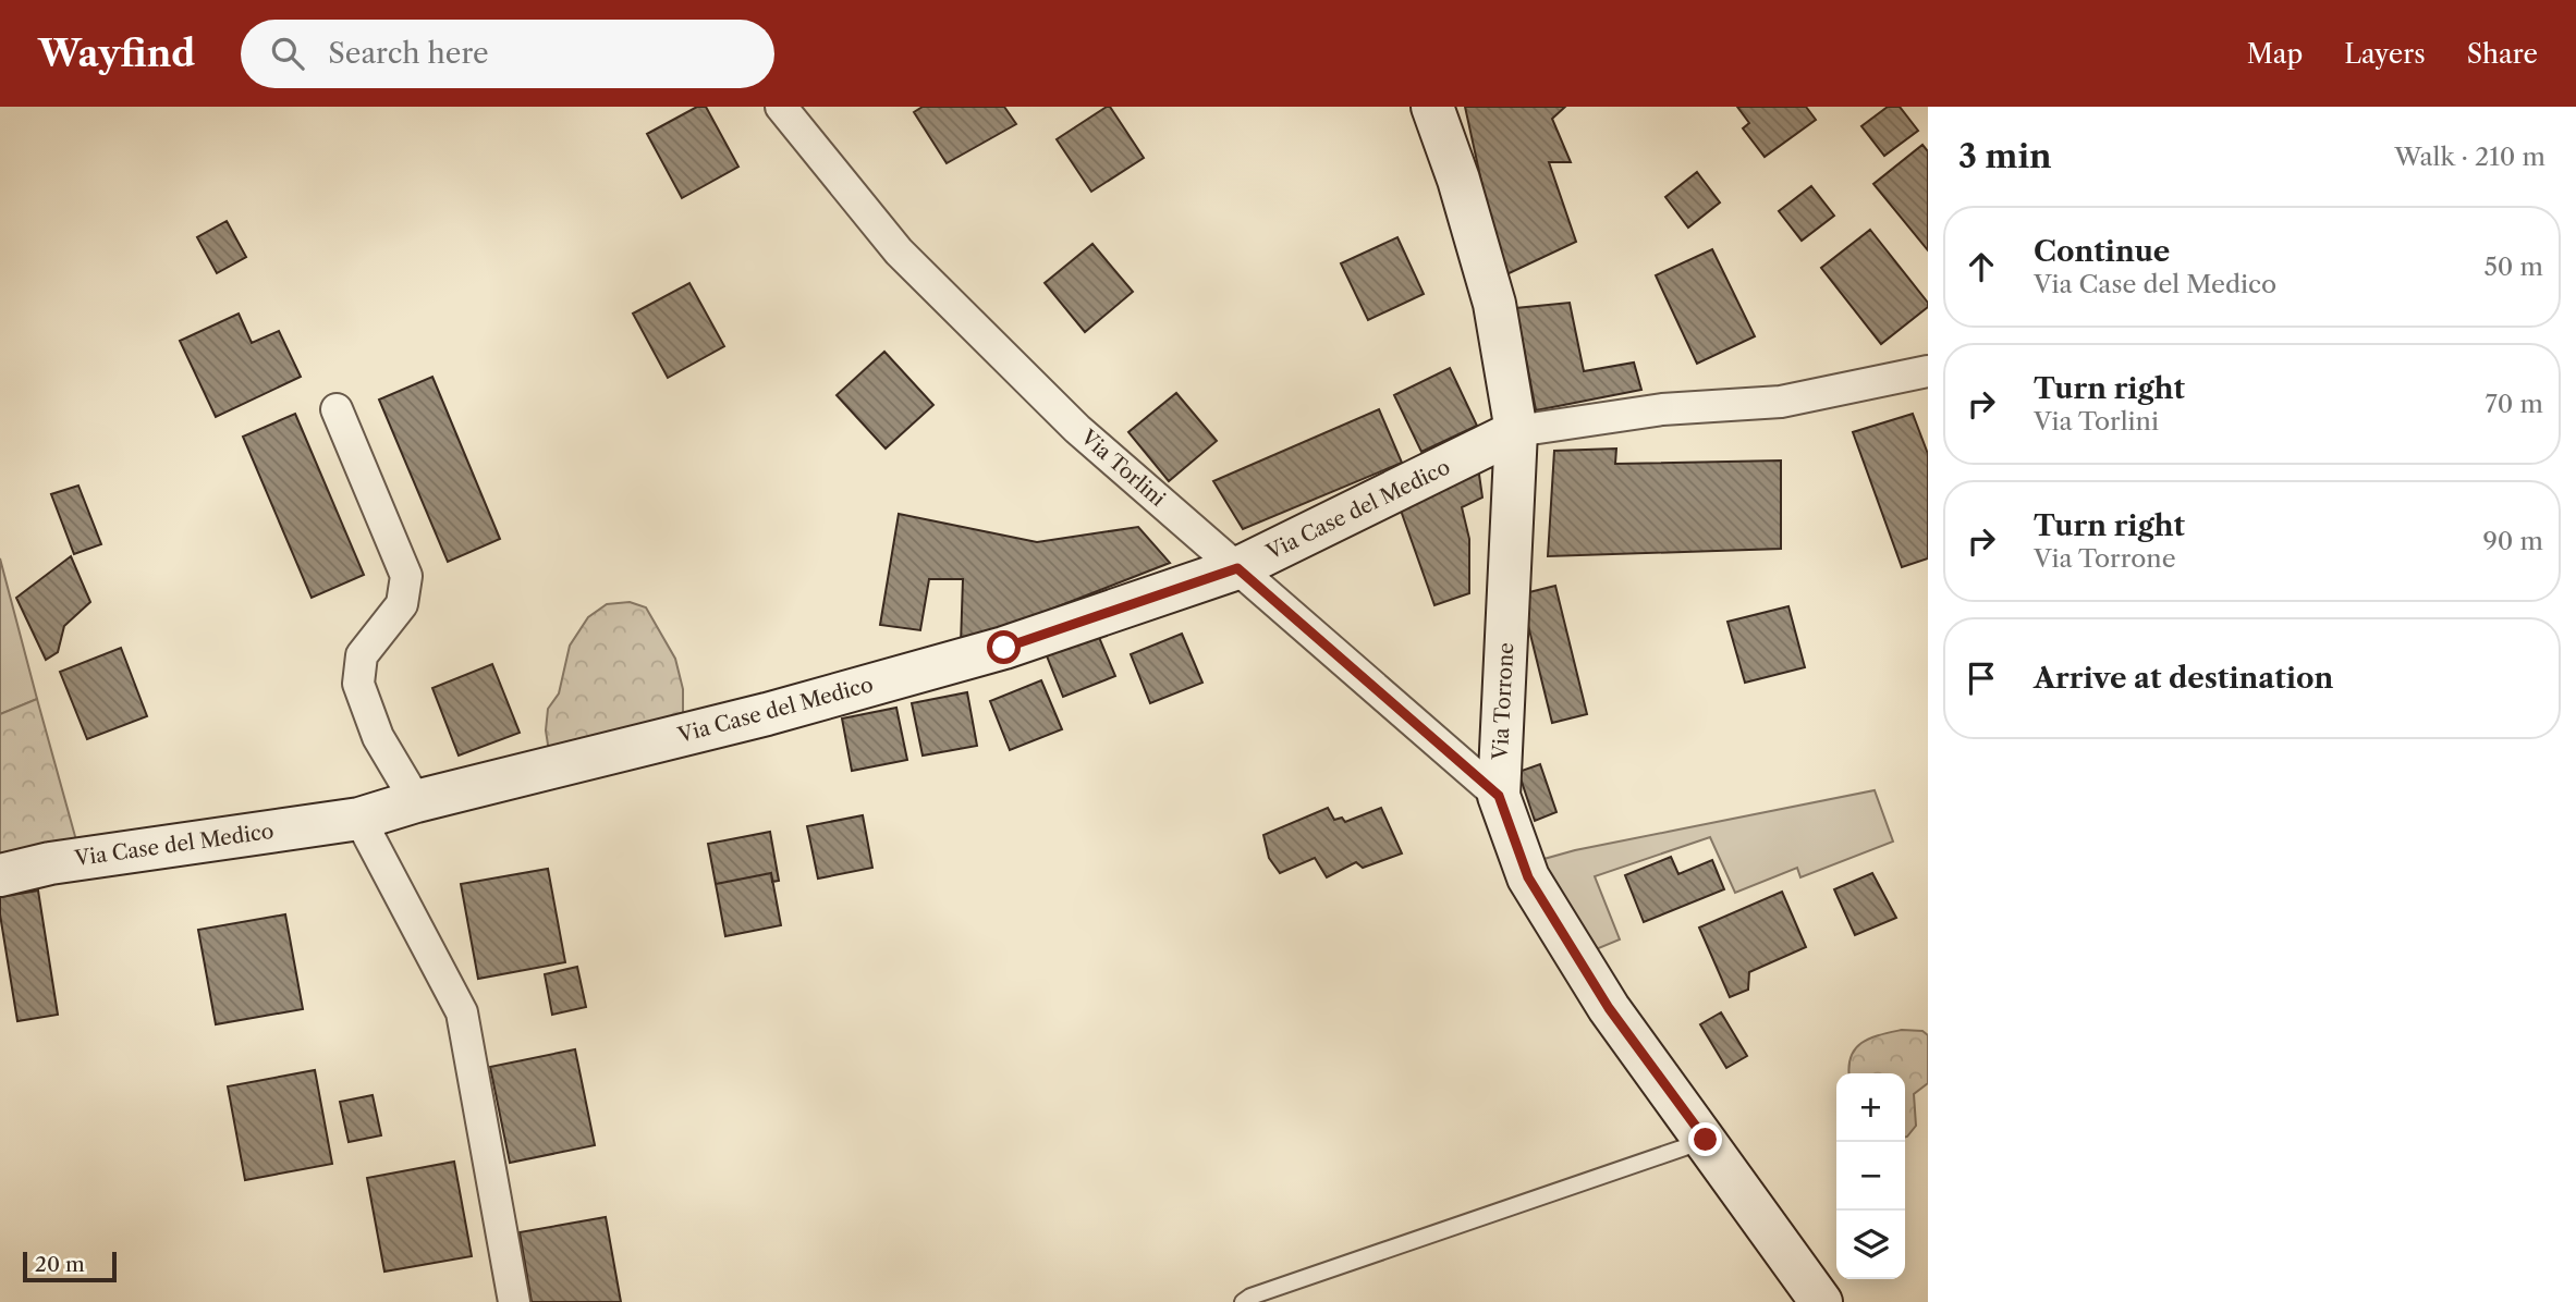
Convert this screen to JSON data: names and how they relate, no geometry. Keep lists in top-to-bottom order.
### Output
{
  "streets": {
    "main road": ["Via Case del Medico", "Via Torrone"],
    "street": ["Via Torlini"]
  },
  "crossings": [
    ["Via Torlini", "Via Case del Medico"],
    ["Via Torlini", "Via Torrone"],
    ["Via Case del Medico", "Via Torrone"]
  ],
  "scale_bar": "20 m",
  "page": {
    "header": "Wayfind",
    "search": "Search here",
    "nav": ["Map", "Layers", "Share"],
    "heading": ["3 min", "Walk · 210 m"],
    "list": [
      ["Continue", "Via Case del Medico", "50 m"],
      ["Turn right", "Via Torlini", "70 m"],
      ["Turn right", "Via Torrone", "90 m"],
      "Arrive at destination"
    ],
    "map_buttons": ["+", "−"],
    "scale": "20 m"
  }
}
